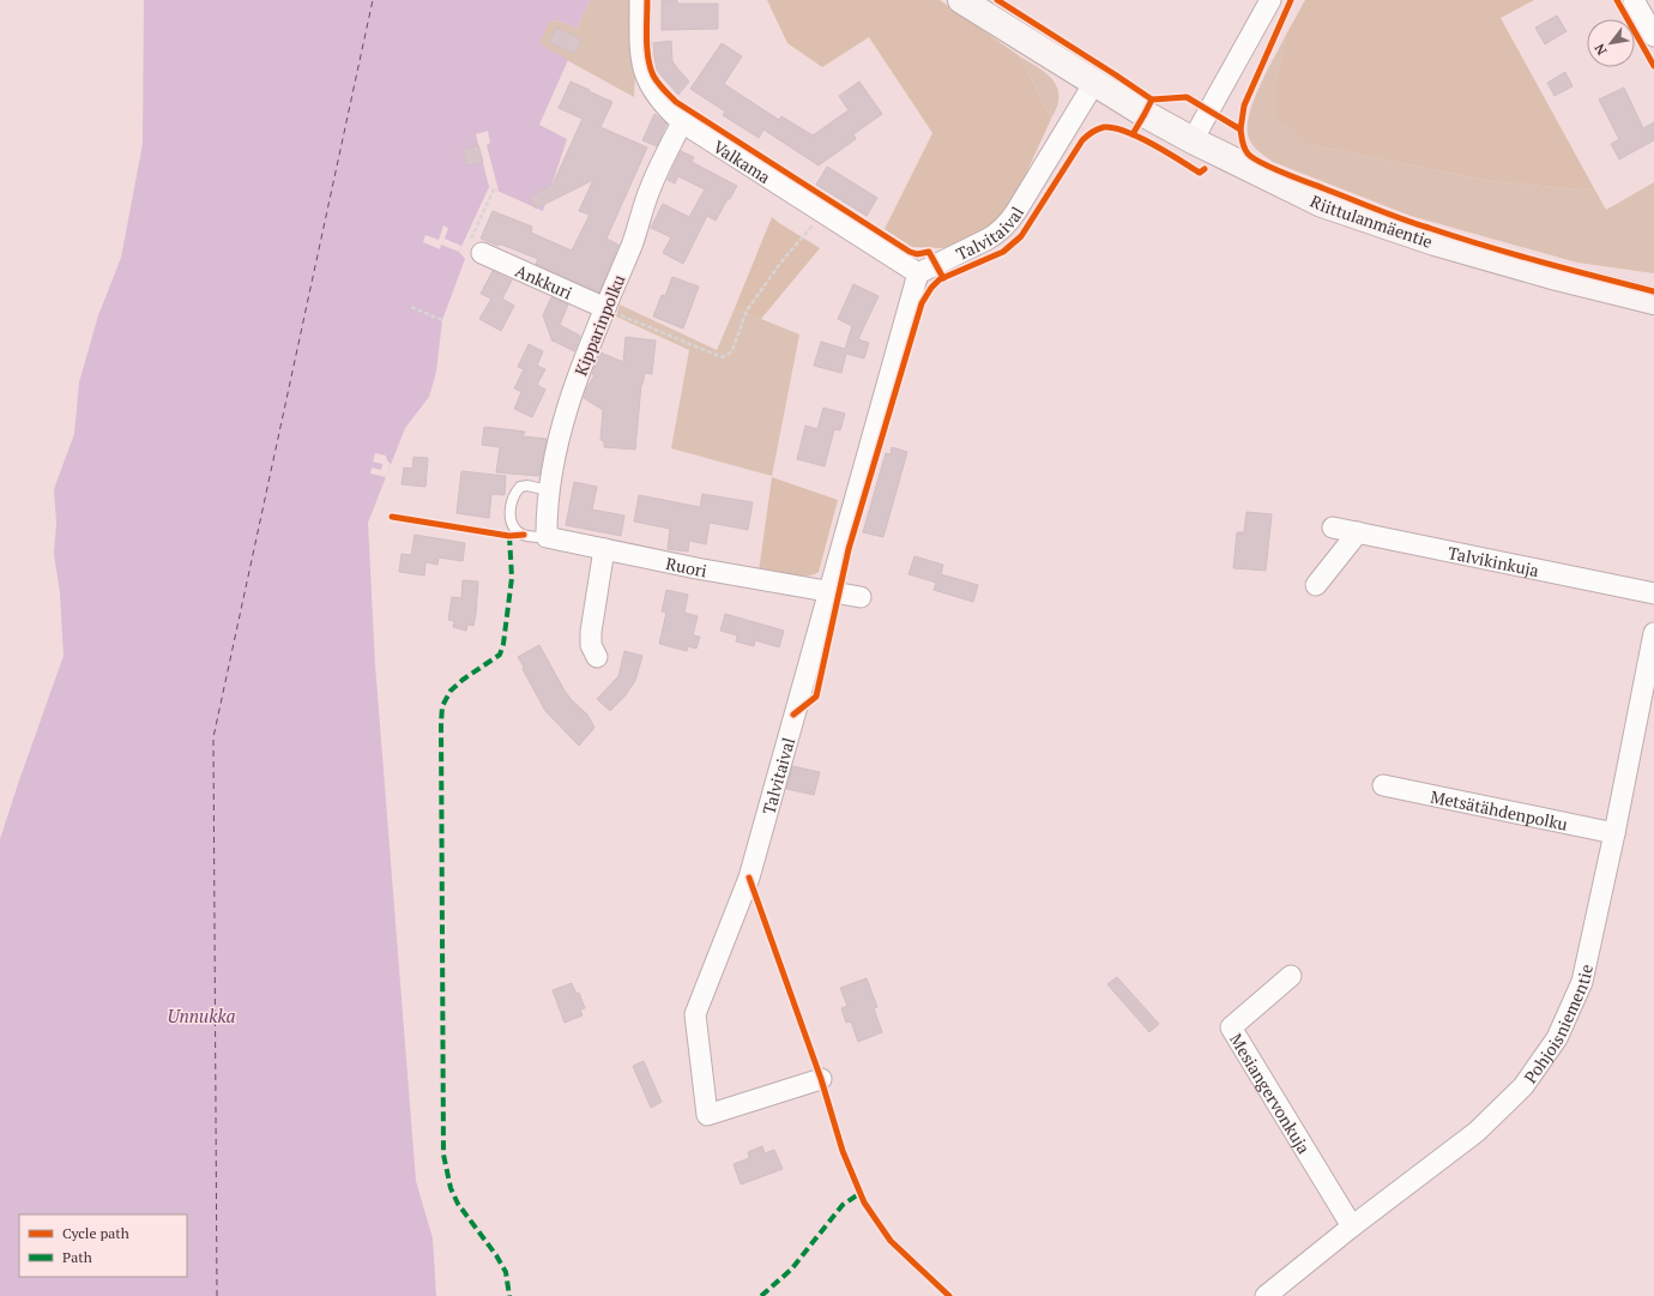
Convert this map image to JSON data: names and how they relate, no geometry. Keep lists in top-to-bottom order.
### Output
{
  "streets": {
    "street": [
      "Valkama",
      "Riittulanmäentie",
      "Talvitaival",
      "Ankkuri",
      "Kipparinpolku",
      "Talvikinkuja",
      "Ruori",
      "Metsätähdenpolku",
      "Pohjoisniementie",
      "Mesiangervonkuja"
    ]
  },
  "crossings": [
    ["Valkama", "Talvitaival"],
    ["Valkama", "Kipparinpolku"],
    ["Riittulanmäentie", "Talvitaival"],
    ["Talvitaival", "Ruori"],
    ["Ankkuri", "Kipparinpolku"],
    ["Kipparinpolku", "Ruori"],
    ["Metsätähdenpolku", "Pohjoisniementie"],
    ["Pohjoisniementie", "Mesiangervonkuja"]
  ],
  "water": ["Unnukka"],
  "legend": ["Cycle path", "Path"],
  "north": "bottom left"
}
